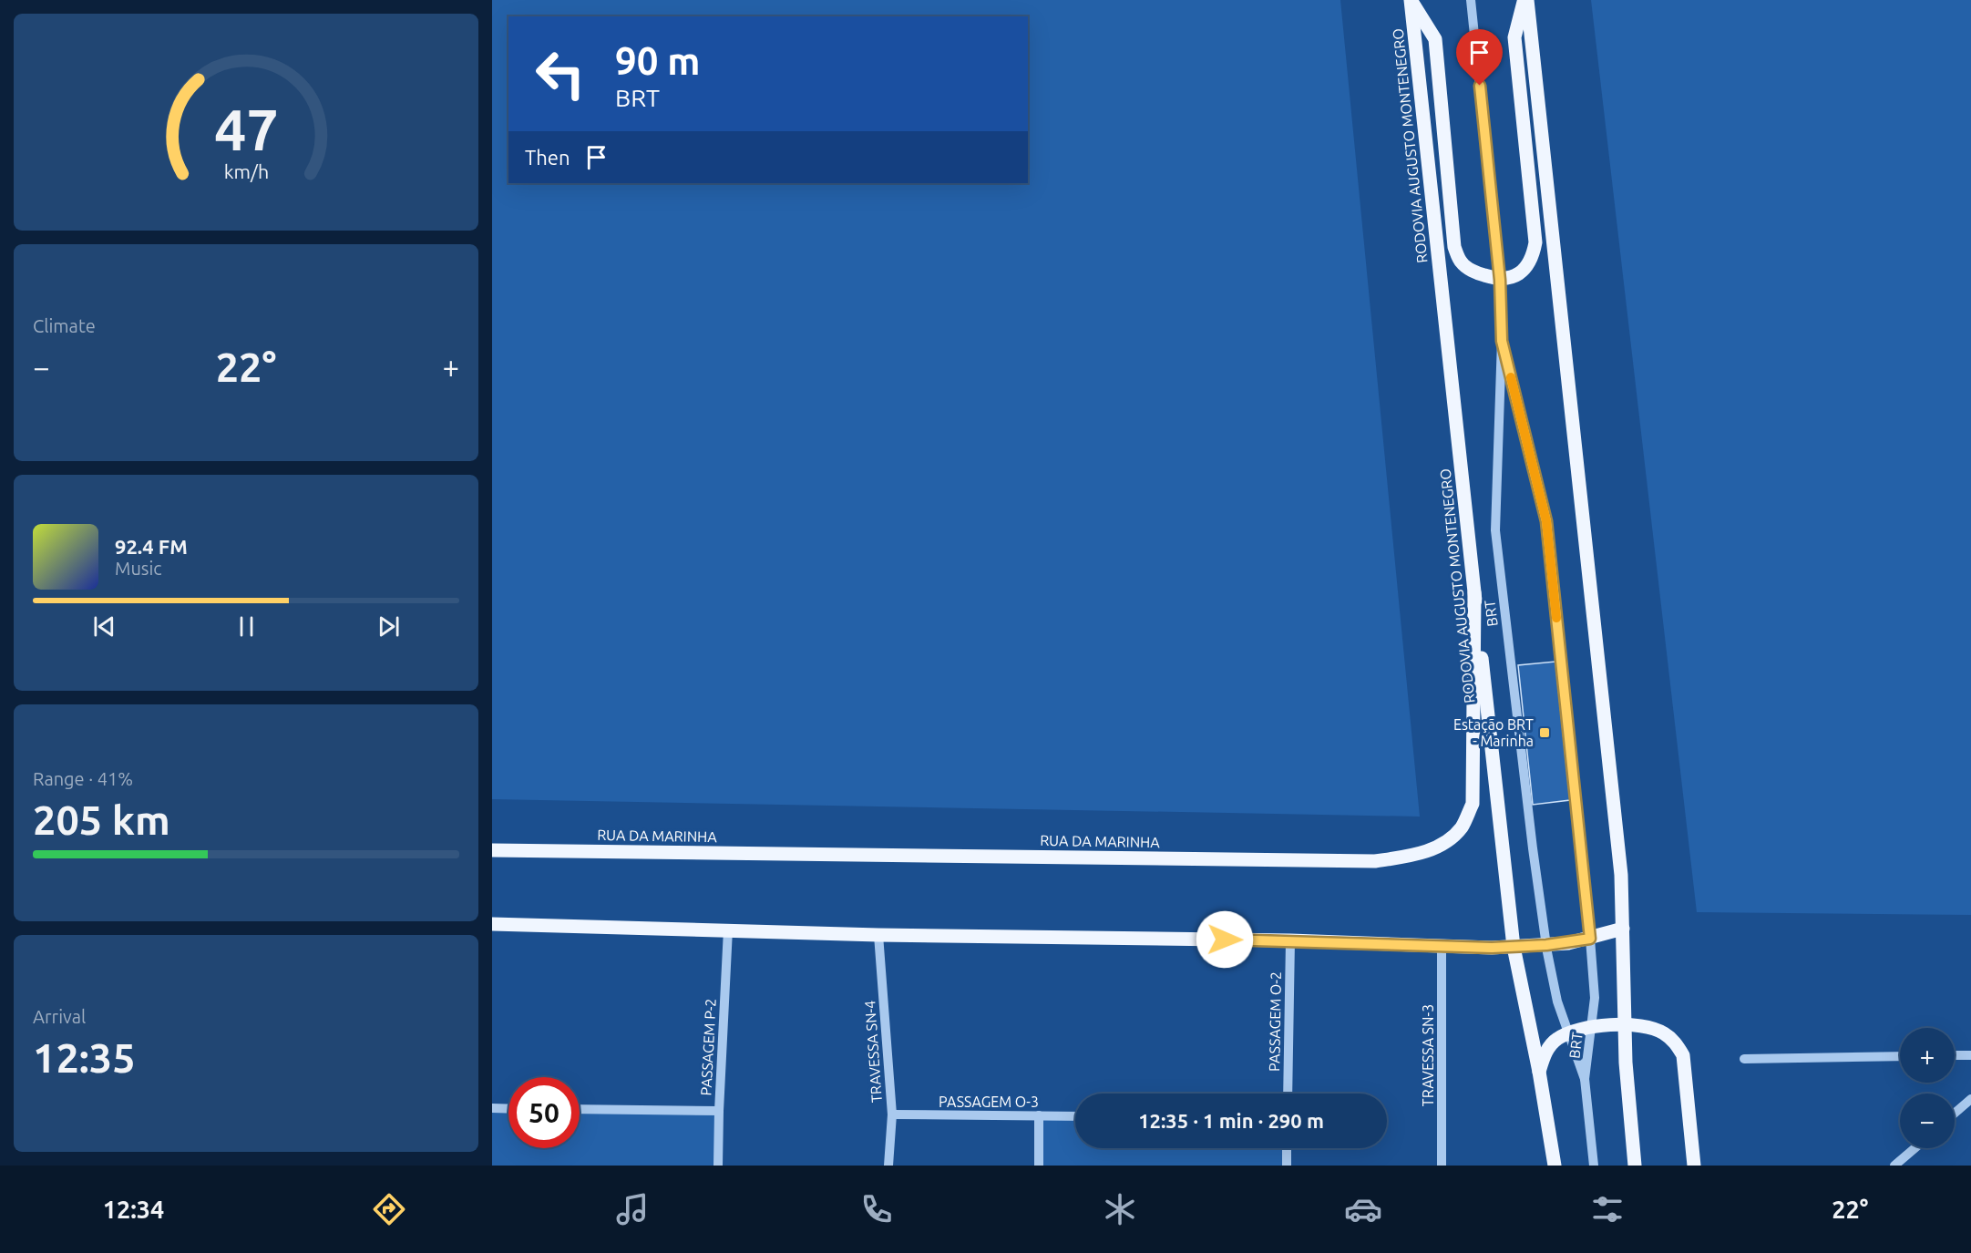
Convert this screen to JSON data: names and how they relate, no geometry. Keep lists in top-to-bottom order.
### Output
{
  "streets": {
    "main road": ["RODOVIA AUGUSTO MONTENEGRO", "RUA DA MARINHA"],
    "street": [
      "BRT",
      "PASSAGEM O-2",
      "PASSAGEM P-2",
      "TRAVESSA SN-4",
      "TRAVESSA SN-3",
      "PASSAGEM O-3"
    ]
  },
  "crossings": [
    ["RODOVIA AUGUSTO MONTENEGRO", "RUA DA MARINHA"],
    ["TRAVESSA SN-4", "PASSAGEM O-3"]
  ],
  "places": {
    "transit": ["Estação BRT - Marinha"]
  },
  "page": {
    "turn": ["90 m", "BRT"],
    "then": "Then",
    "tile": [
      "Climate",
      ["Range · 41%", "205 km"],
      ["Arrival", "12:35"]
    ],
    "heat": ["−", "22°", "+"],
    "song": ["92.4 FM", "Music"],
    "map_buttons": ["+", "−"],
    "limit": "50",
    "trip": "12:35 · 1 min · 290 m",
    "tabs": ["12:34", "22°"],
    "gauge": ["47", "km/h"]
  }
}
